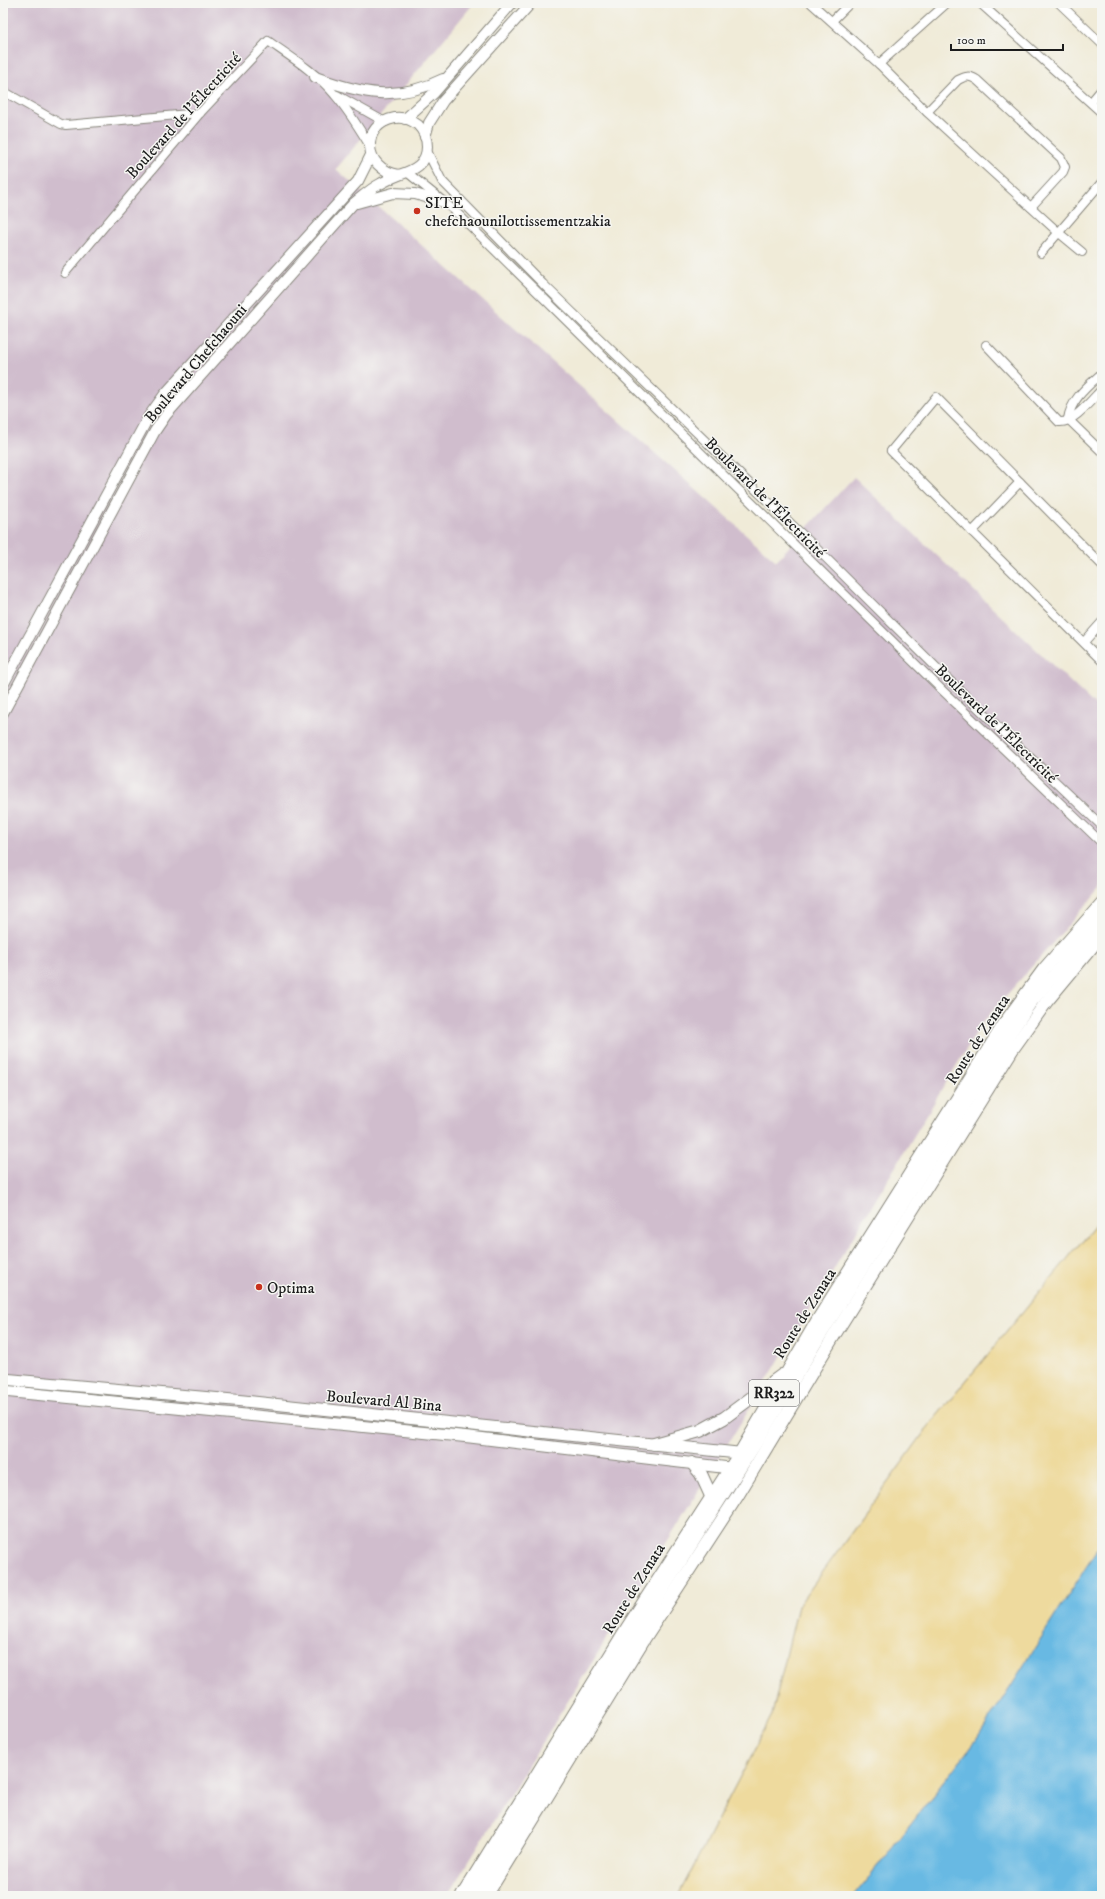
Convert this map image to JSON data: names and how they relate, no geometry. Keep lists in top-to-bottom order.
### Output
{
  "streets": {
    "main road": ["Route de Zenata", "RR322", "Boulevard Al Bina"],
    "street": ["Boulevard de l'Électricité", "Boulevard Chefchaouni"]
  },
  "crossings": [
    ["Boulevard de l'Électricité", "Boulevard Chefchaouni"],
    ["Route de Zenata", "Boulevard Al Bina"],
    ["RR322", "Boulevard Al Bina"]
  ],
  "places": ["SITE chefchaounilottissementzakia", "Optima"],
  "scale_bar": "100 m"
}
